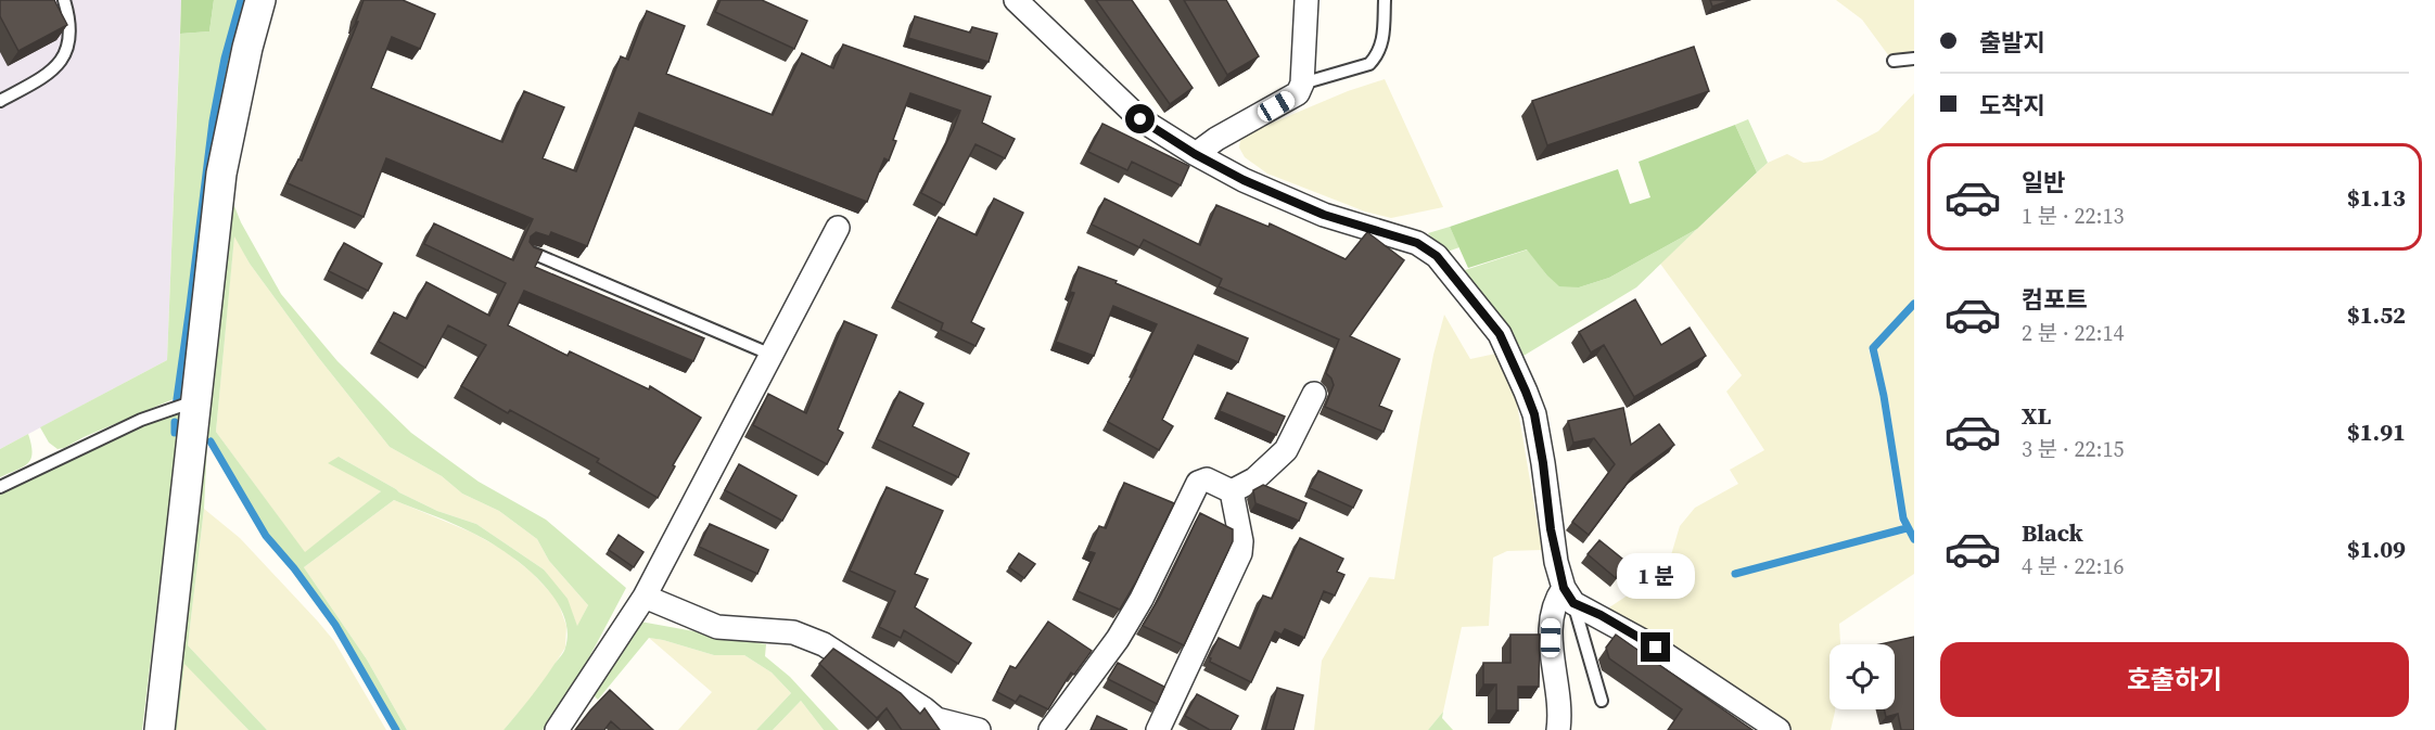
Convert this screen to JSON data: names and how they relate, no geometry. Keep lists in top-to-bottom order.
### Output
{
  "page": {
    "banner": ["출발지", "도착지"],
    "list": [
      {
        "name": "일반",
        "note": "1 분 · 22:13",
        "value": "$1.13"
      },
      {
        "name": "컴포트",
        "note": "2 분 · 22:14",
        "value": "$1.52"
      },
      {
        "name": "XL",
        "note": "3 분 · 22:15",
        "value": "$1.91"
      },
      {
        "name": "Black",
        "note": "4 분 · 22:16",
        "value": "$1.09"
      }
    ],
    "bubble": "1 분",
    "buttons": "호출하기"
  }
}
